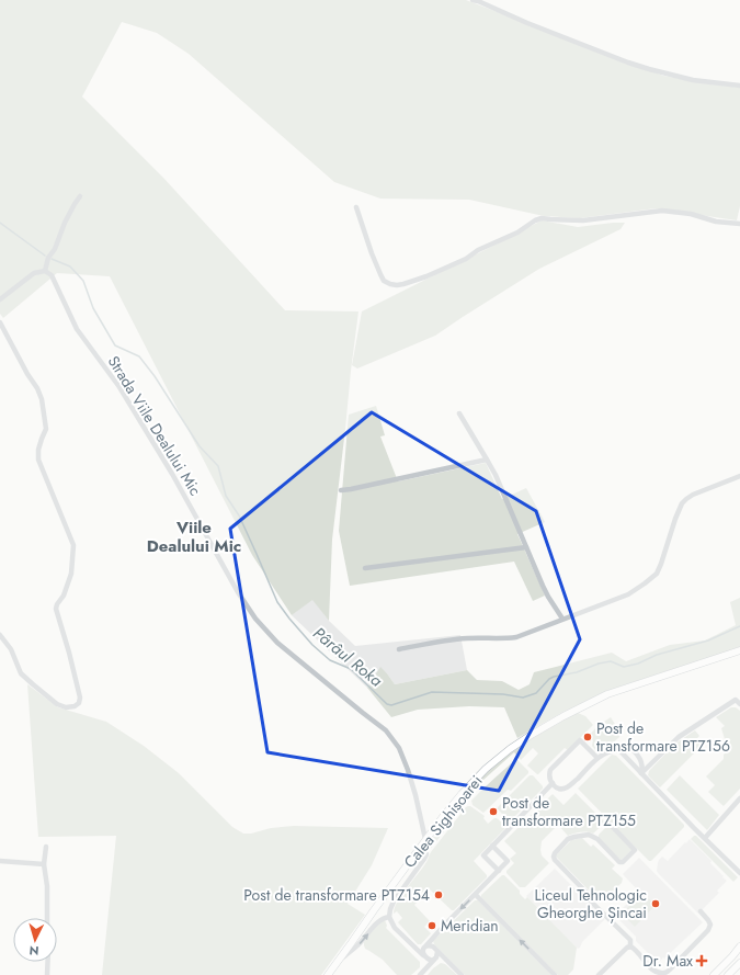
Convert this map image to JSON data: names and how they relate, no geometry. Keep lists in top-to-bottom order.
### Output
{
  "streets": {
    "main road": ["Calea Sighișoarei"],
    "street": ["Strada Viile Dealului Mic"]
  },
  "crossings": [
    ["Strada Viile Dealului Mic", "Calea Sighișoarei"]
  ],
  "districts": ["Viile Dealului Mic"],
  "water": ["Pârâul Roka"],
  "places": {
    "other": [
      "Post de transformare PTZ156",
      "Post de transformare PTZ155",
      "Post de transformare PTZ154",
      "Liceul Tehnologic Gheorghe Șincai",
      "Meridian"
    ],
    "health": ["Dr. Max"]
  },
  "north": "bottom"
}
